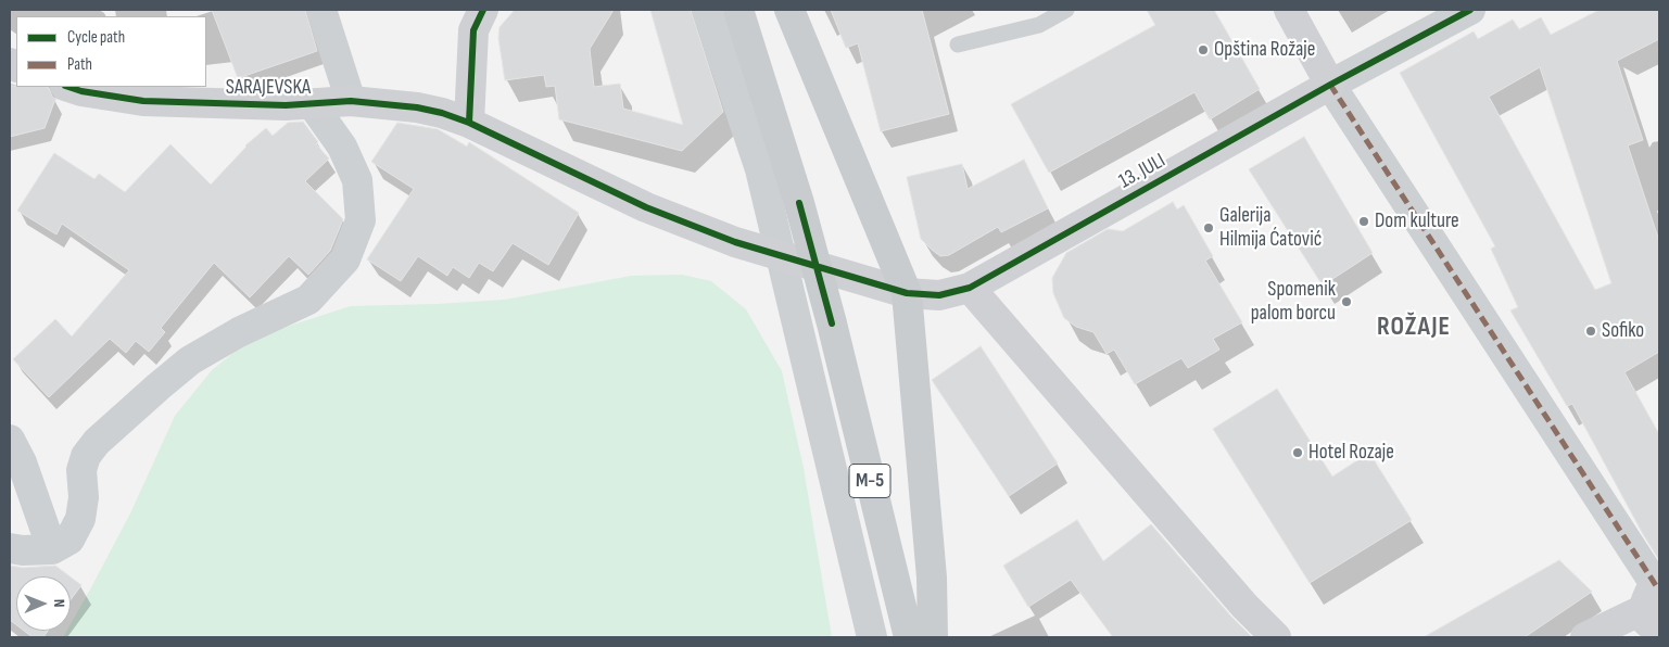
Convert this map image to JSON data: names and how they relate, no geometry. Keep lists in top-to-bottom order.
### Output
{
  "streets": {
    "main road": ["M-5"],
    "street": ["SARAJEVSKA", "13. JULI"]
  },
  "crossings": [
    ["SARAJEVSKA", "13. JULI"]
  ],
  "districts": ["ROŽAJE"],
  "places": [
    "Opština Rožaje",
    "Dom kulture",
    "Galerija Hilmija Ćatović",
    "Spomenik palom borcu",
    "Sofiko",
    "Hotel Rozaje"
  ],
  "legend": ["Cycle path", "Path"],
  "north": "right"
}
